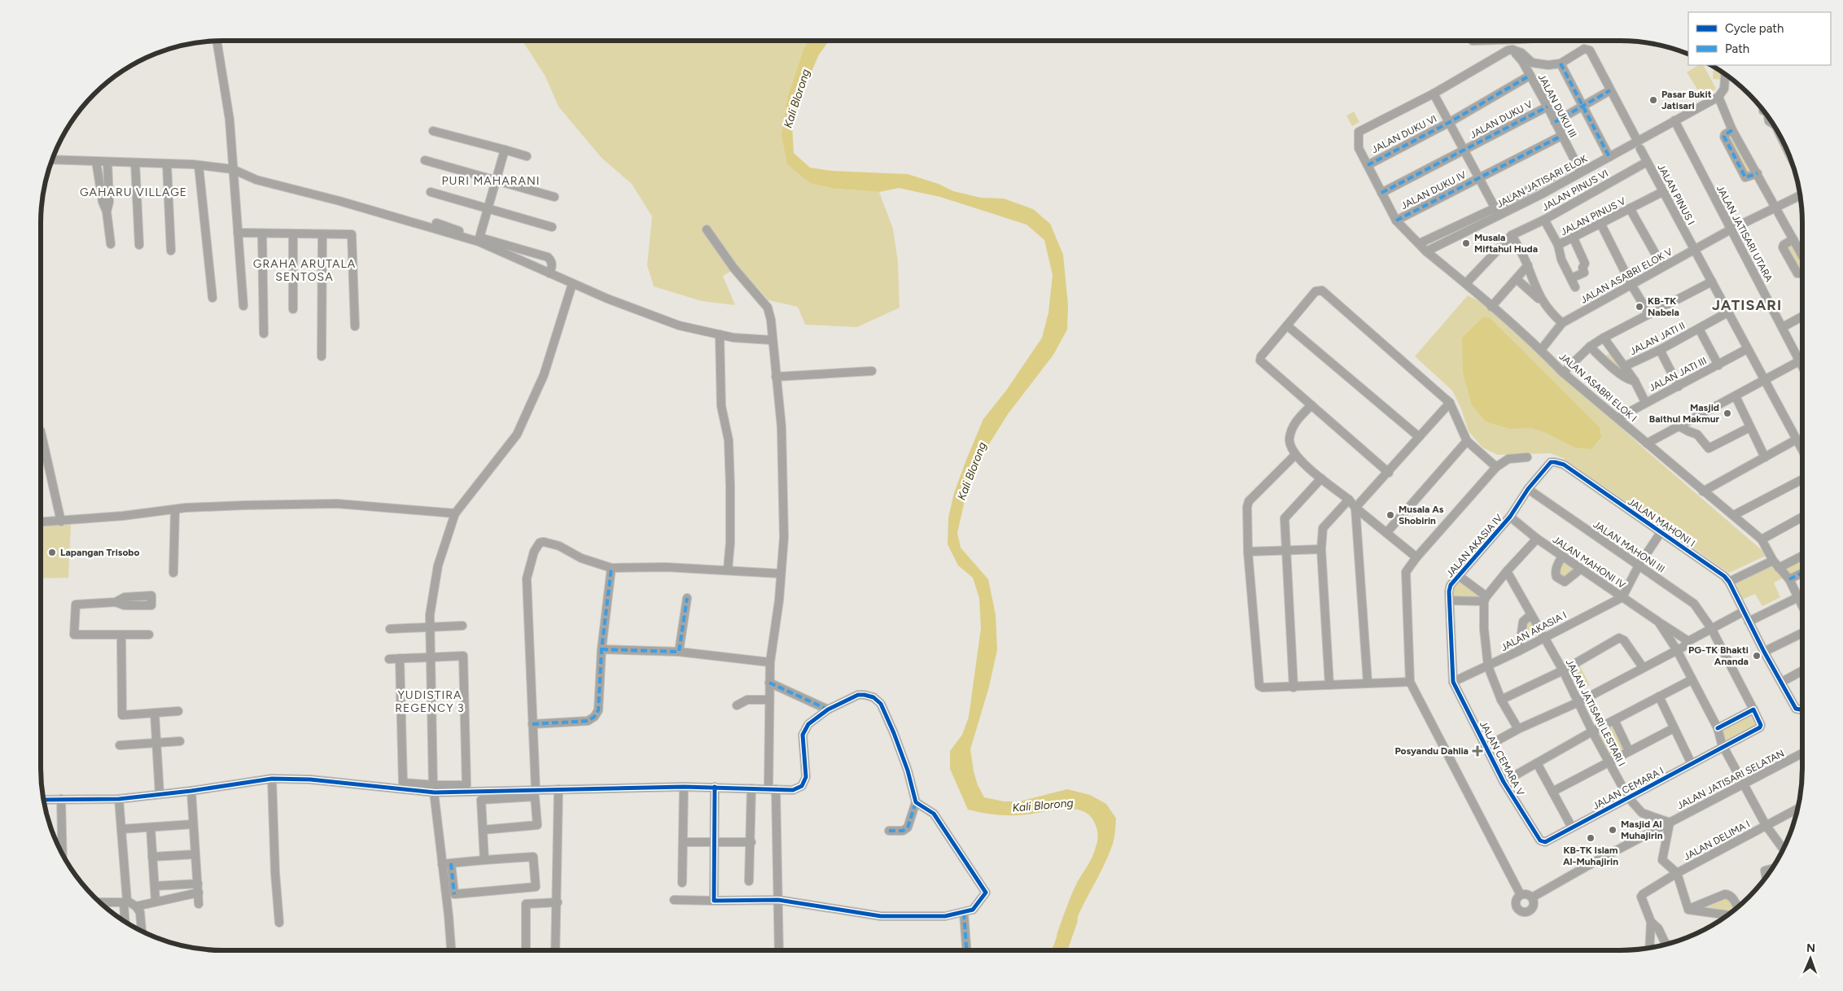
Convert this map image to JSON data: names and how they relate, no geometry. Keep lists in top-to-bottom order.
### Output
{
  "streets": {
    "street": [
      "JALAN DUKU III",
      "JALAN DUKU V",
      "JALAN DUKU VI",
      "JALAN JATISARI ELOK",
      "JALAN DUKU IV",
      "JALAN PINUS VI",
      "JALAN PINUS I",
      "JALAN PINUS V",
      "JALAN JATISARI UTARA",
      "JALAN ASABRI ELOK V",
      "JALAN JATI II",
      "JALAN JATI III",
      "JALAN ASABRI ELOK I",
      "JALAN MAHONI I",
      "JALAN AKASIA IV",
      "JALAN MAHONI III",
      "JALAN MAHONI IV",
      "JALAN AKASIA I",
      "JALAN JATISARI LESTARI I",
      "JALAN CEMARA V",
      "JALAN JATISARI SELATAN",
      "JALAN CEMARA I",
      "JALAN DELIMA I"
    ]
  },
  "crossings": [
    ["JALAN DUKU III", "JALAN DUKU V"],
    ["JALAN DUKU III", "JALAN DUKU VI"],
    ["JALAN DUKU III", "JALAN JATISARI ELOK"],
    ["JALAN DUKU III", "JALAN DUKU IV"],
    ["JALAN DUKU V", "JALAN DUKU VI"],
    ["JALAN DUKU V", "JALAN DUKU IV"],
    ["JALAN JATISARI ELOK", "JALAN DUKU IV"],
    ["JALAN JATISARI ELOK", "JALAN PINUS I"],
    ["JALAN JATISARI ELOK", "JALAN JATISARI UTARA"],
    ["JALAN JATISARI ELOK", "JALAN ASABRI ELOK I"],
    ["JALAN PINUS VI", "JALAN PINUS I"],
    ["JALAN PINUS VI", "JALAN PINUS V"],
    ["JALAN PINUS I", "JALAN PINUS V"],
    ["JALAN PINUS I", "JALAN ASABRI ELOK V"],
    ["JALAN PINUS I", "JALAN JATI II"],
    ["JALAN PINUS I", "JALAN JATI III"],
    ["JALAN JATISARI UTARA", "JALAN ASABRI ELOK V"],
    ["JALAN ASABRI ELOK V", "JALAN ASABRI ELOK I"],
    ["JALAN JATI II", "JALAN JATI III"],
    ["JALAN JATI III", "JALAN ASABRI ELOK I"],
    ["JALAN MAHONI I", "JALAN AKASIA IV"],
    ["JALAN MAHONI I", "JALAN MAHONI III"],
    ["JALAN MAHONI I", "JALAN MAHONI IV"],
    ["JALAN MAHONI I", "JALAN AKASIA I"],
    ["JALAN AKASIA IV", "JALAN MAHONI III"],
    ["JALAN AKASIA IV", "JALAN MAHONI IV"],
    ["JALAN AKASIA IV", "JALAN AKASIA I"],
    ["JALAN AKASIA IV", "JALAN CEMARA V"],
    ["JALAN MAHONI III", "JALAN CEMARA I"],
    ["JALAN MAHONI IV", "JALAN AKASIA I"],
    ["JALAN MAHONI IV", "JALAN JATISARI SELATAN"],
    ["JALAN MAHONI IV", "JALAN CEMARA I"],
    ["JALAN MAHONI IV", "JALAN DELIMA I"],
    ["JALAN AKASIA I", "JALAN JATISARI LESTARI I"],
    ["JALAN AKASIA I", "JALAN CEMARA V"],
    ["JALAN JATISARI LESTARI I", "JALAN JATISARI SELATAN"],
    ["JALAN JATISARI LESTARI I", "JALAN CEMARA I"],
    ["JALAN CEMARA V", "JALAN CEMARA I"]
  ],
  "districts": [
    "PURI MAHARANI",
    "GAHARU VILLAGE",
    "GRAHA ARUTALA SENTOSA",
    "JATISARI",
    "YUDISTIRA REGENCY 3"
  ],
  "water": ["Kali Blorong"],
  "places": {
    "other": [
      "Pasar Bukit Jatisari",
      "Musala Miftahul Huda",
      "KB-TK Nabela",
      "Masjid Baithul Makmur",
      "Musala As Shobirin",
      "Lapangan Trisobo",
      "PG-TK Bhakti Ananda",
      "Masjid Al Muhajirin",
      "KB-TK Islam Al-Muhajirin"
    ],
    "health": ["Posyandu Dahlia"]
  },
  "legend": ["Cycle path", "Path"],
  "north": "top"
}
